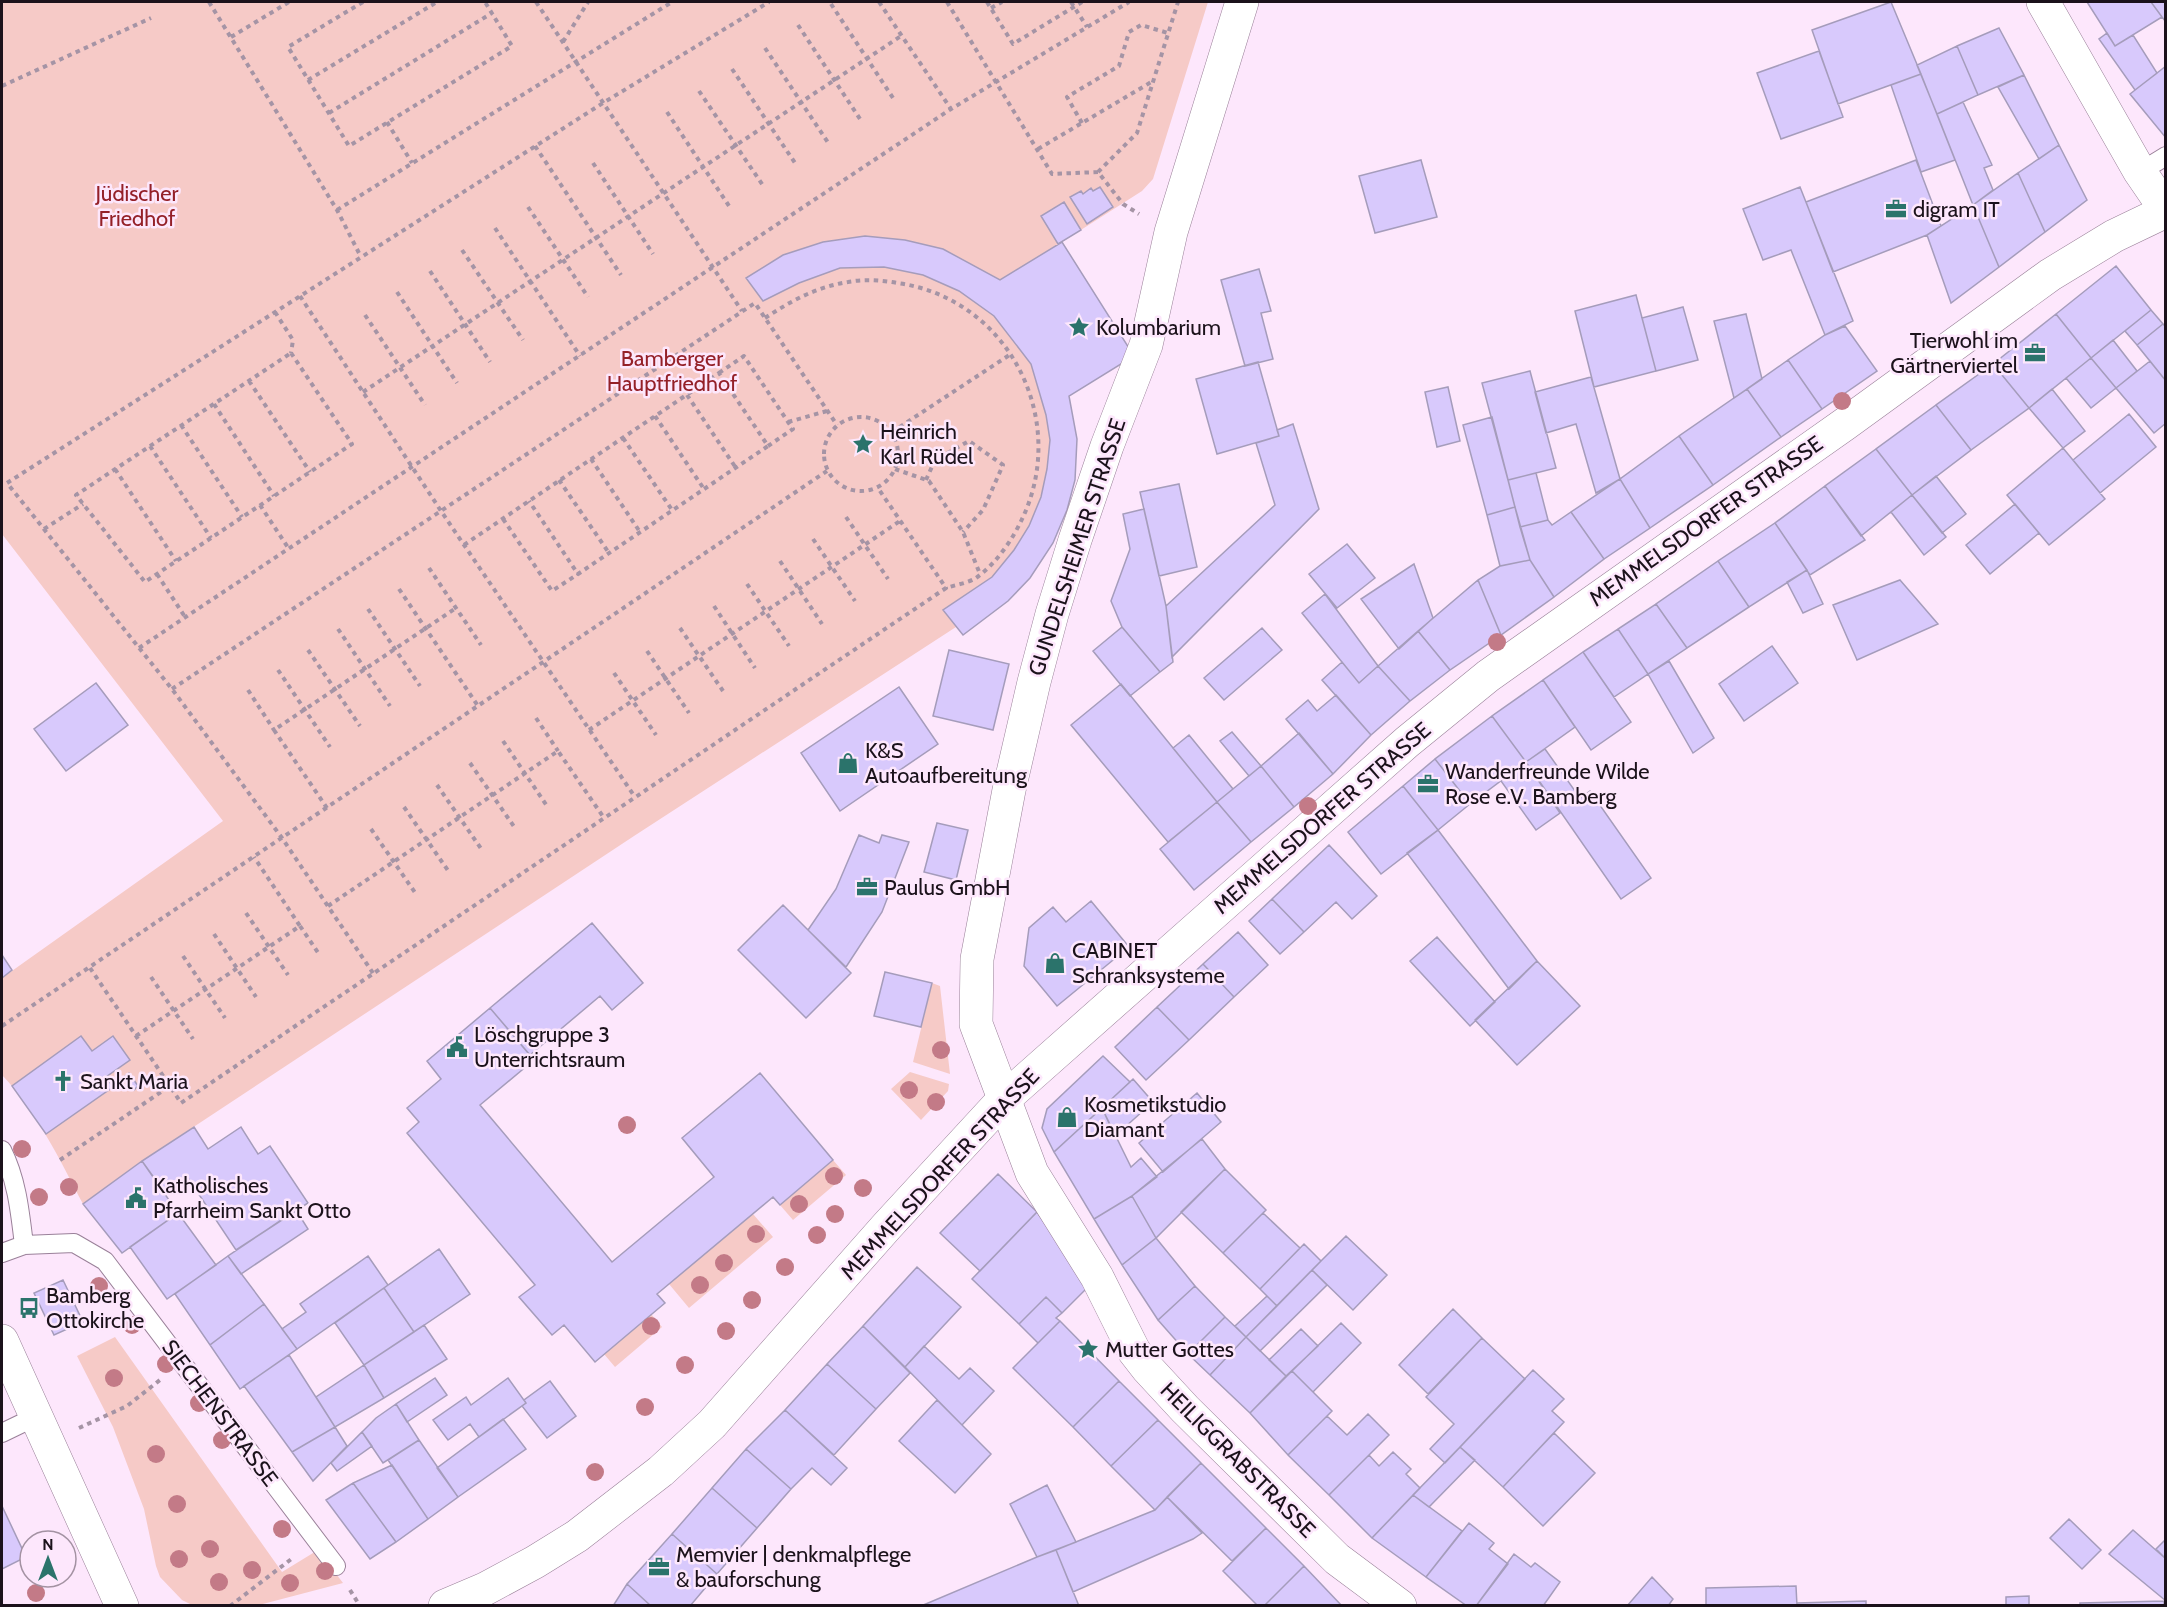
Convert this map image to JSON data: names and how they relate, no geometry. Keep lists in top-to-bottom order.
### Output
{
  "streets": {
    "main road": ["MEMMELSDORFER STRASSE", "GUNDELSHEIMER STRASSE", "HEILIGGRABSTRASSE"],
    "lane": ["SIECHENSTRASSE"]
  },
  "crossings": [
    ["MEMMELSDORFER STRASSE", "GUNDELSHEIMER STRASSE"],
    ["MEMMELSDORFER STRASSE", "HEILIGGRABSTRASSE"],
    ["GUNDELSHEIMER STRASSE", "HEILIGGRABSTRASSE"]
  ],
  "parks": ["Jüdischer Friedhof", "Bamberger Hauptfriedhof"],
  "places": {
    "office": [
      "digram IT",
      "Tierwohl im Gärtnerviertel",
      "Wanderfreunde Wilde Rose e.V. Bamberg",
      "Paulus GmbH",
      "Memvier | denkmalpflege & bauforschung"
    ],
    "place": ["Kolumbarium", "Heinrich Karl Rüdel", "Mutter Gottes"],
    "shop": ["K&S Autoaufbereitung", "CABINET Schranksysteme", "Kosmetikstudio Diamant"],
    "public building": ["Löschgruppe 3 Unterrichtsraum", "Katholisches Pfarrheim Sankt Otto"],
    "church": ["Sankt Maria"],
    "bus stop": ["Bamberg Ottokirche"]
  },
  "north": "top"
}
